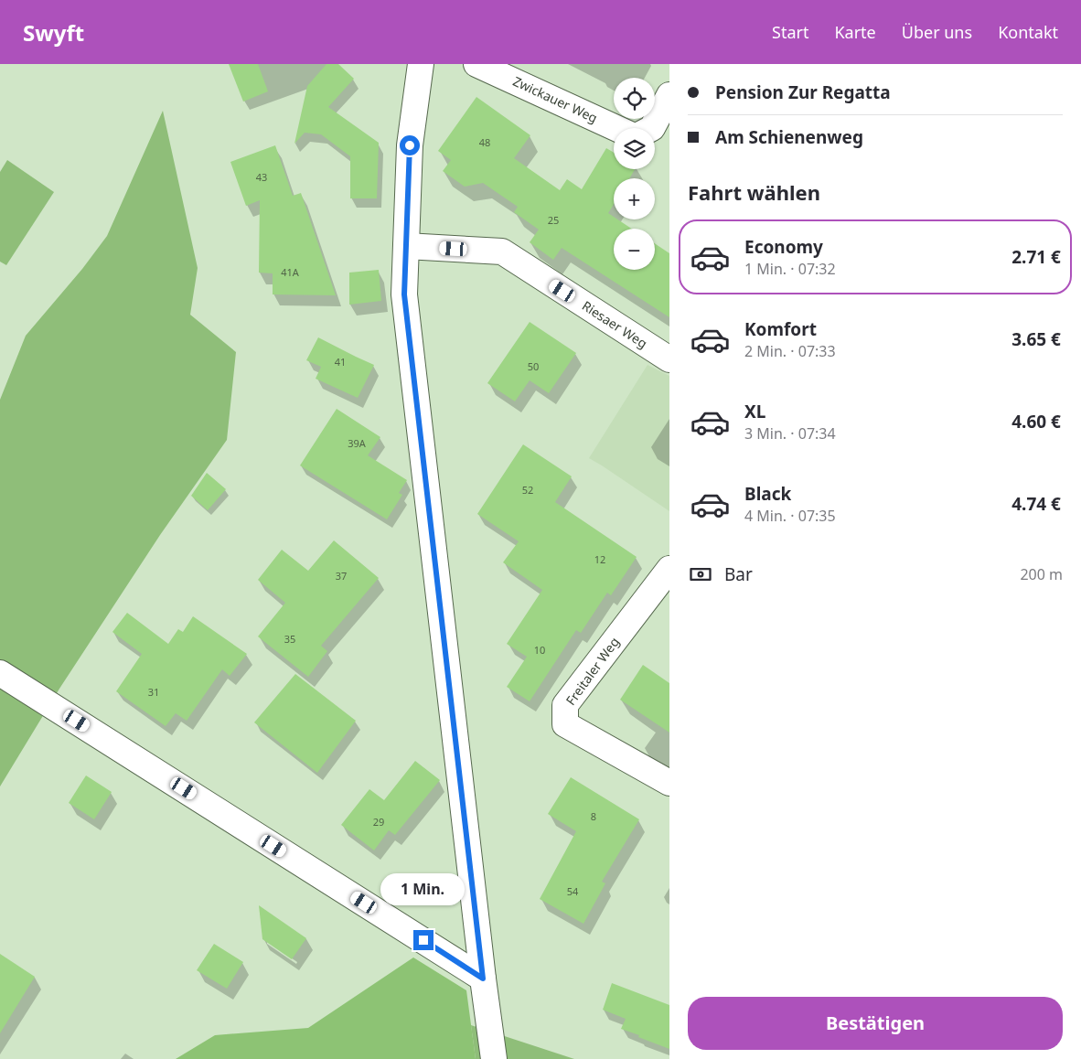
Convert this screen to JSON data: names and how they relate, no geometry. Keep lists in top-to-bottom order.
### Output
{
  "streets": {
    "street": ["Zwickauer Weg", "Riesaer Weg", "Freitaler Weg"]
  },
  "house_numbers": [
    "48",
    "43",
    "25",
    "41A",
    "41",
    "50",
    "39A",
    "52",
    "12",
    "37",
    "35",
    "10",
    "31",
    "8",
    "29",
    "54"
  ],
  "page": {
    "header": "Swyft",
    "nav": [
      "Start",
      "Karte",
      "Über uns",
      "Kontakt"
    ],
    "banner": ["Pension Zur Regatta", "Am Schienenweg"],
    "map_buttons": ["+", "−"],
    "heading": "Fahrt wählen",
    "list": [
      {
        "name": "Economy",
        "note": "1 Min. · 07:32",
        "value": "2.71 €"
      },
      {
        "name": "Komfort",
        "note": "2 Min. · 07:33",
        "value": "3.65 €"
      },
      {
        "name": "XL",
        "note": "3 Min. · 07:34",
        "value": "4.60 €"
      },
      {
        "name": "Black",
        "note": "4 Min. · 07:35",
        "value": "4.74 €"
      }
    ],
    "pay": ["Bar", "200 m"],
    "bubble": "1 Min.",
    "buttons": "Bestätigen"
  }
}
